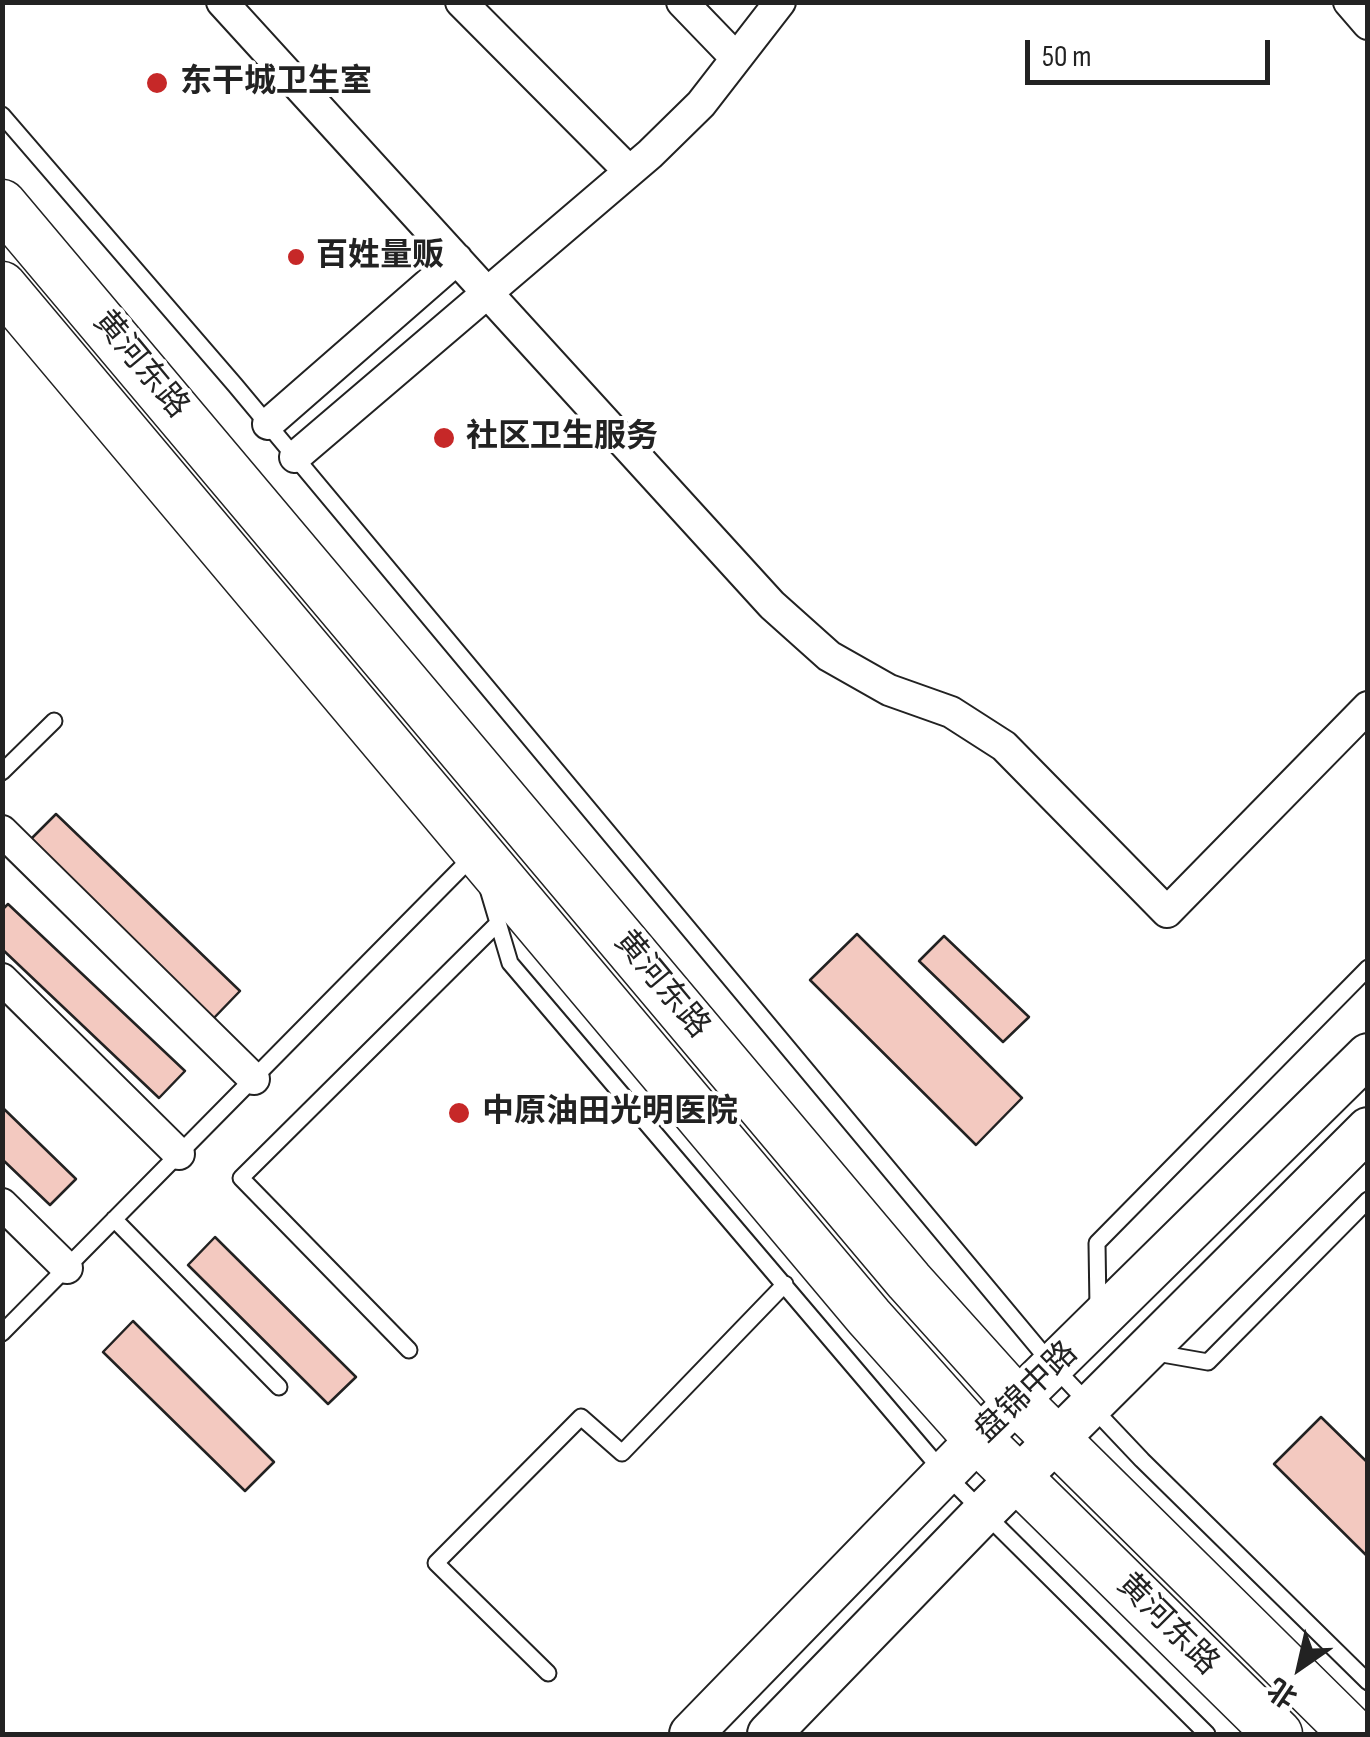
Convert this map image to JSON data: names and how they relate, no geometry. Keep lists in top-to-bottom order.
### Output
{
  "streets": {
    "main road": ["黄河东路"],
    "street": ["盘锦中路"]
  },
  "crossings": [
    ["黄河东路", "盘锦中路"]
  ],
  "places": [
    "东干城卫生室",
    "百姓量贩",
    "社区卫生服务",
    "中原油田光明医院"
  ],
  "scale_bar": "50 m",
  "north": "bottom left"
}
